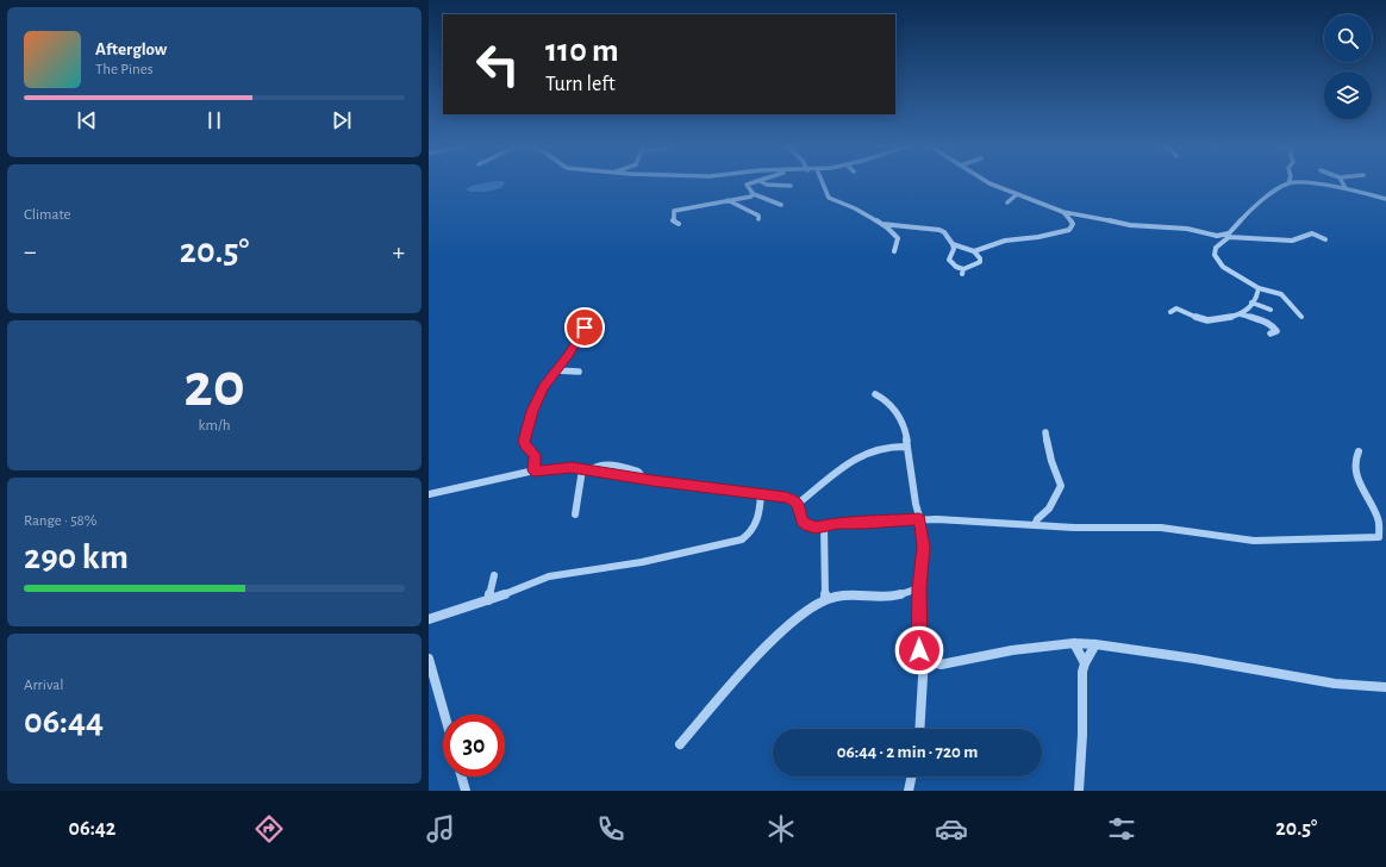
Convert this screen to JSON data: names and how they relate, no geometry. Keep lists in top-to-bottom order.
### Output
{
  "page": {
    "turn": ["110 m", "Turn left"],
    "song": ["Afterglow", "The Pines"],
    "tile": [
      "Climate",
      ["20", "km/h"],
      ["Range · 58%", "290 km"],
      ["Arrival", "06:44"]
    ],
    "heat": ["−", "20.5°", "+"],
    "limit": "30",
    "trip": "06:44 · 2 min · 720 m",
    "tabs": ["06:42", "20.5°"]
  }
}
